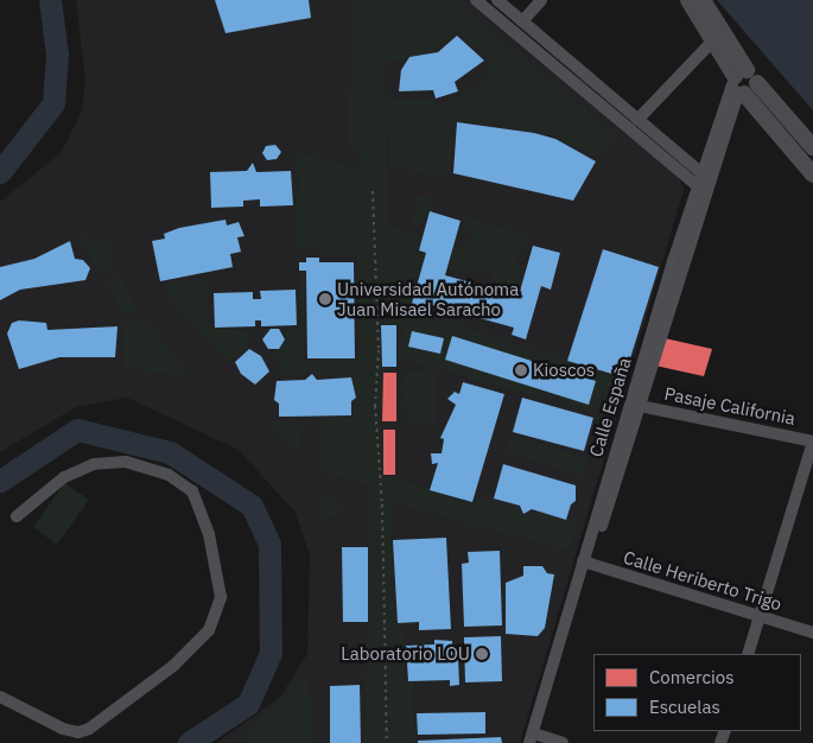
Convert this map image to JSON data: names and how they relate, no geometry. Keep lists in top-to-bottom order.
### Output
{
  "streets": {
    "street": ["Pasaje California", "Calle España", "Calle Heriberto Trigo"]
  },
  "crossings": [
    ["Pasaje California", "Calle España"],
    ["Calle España", "Calle Heriberto Trigo"]
  ],
  "places": ["Universidad Autónoma Juan Misael Saracho", "Kioscos", "Laboratorio LOU"],
  "legend": ["Comercios", "Escuelas"]
}
